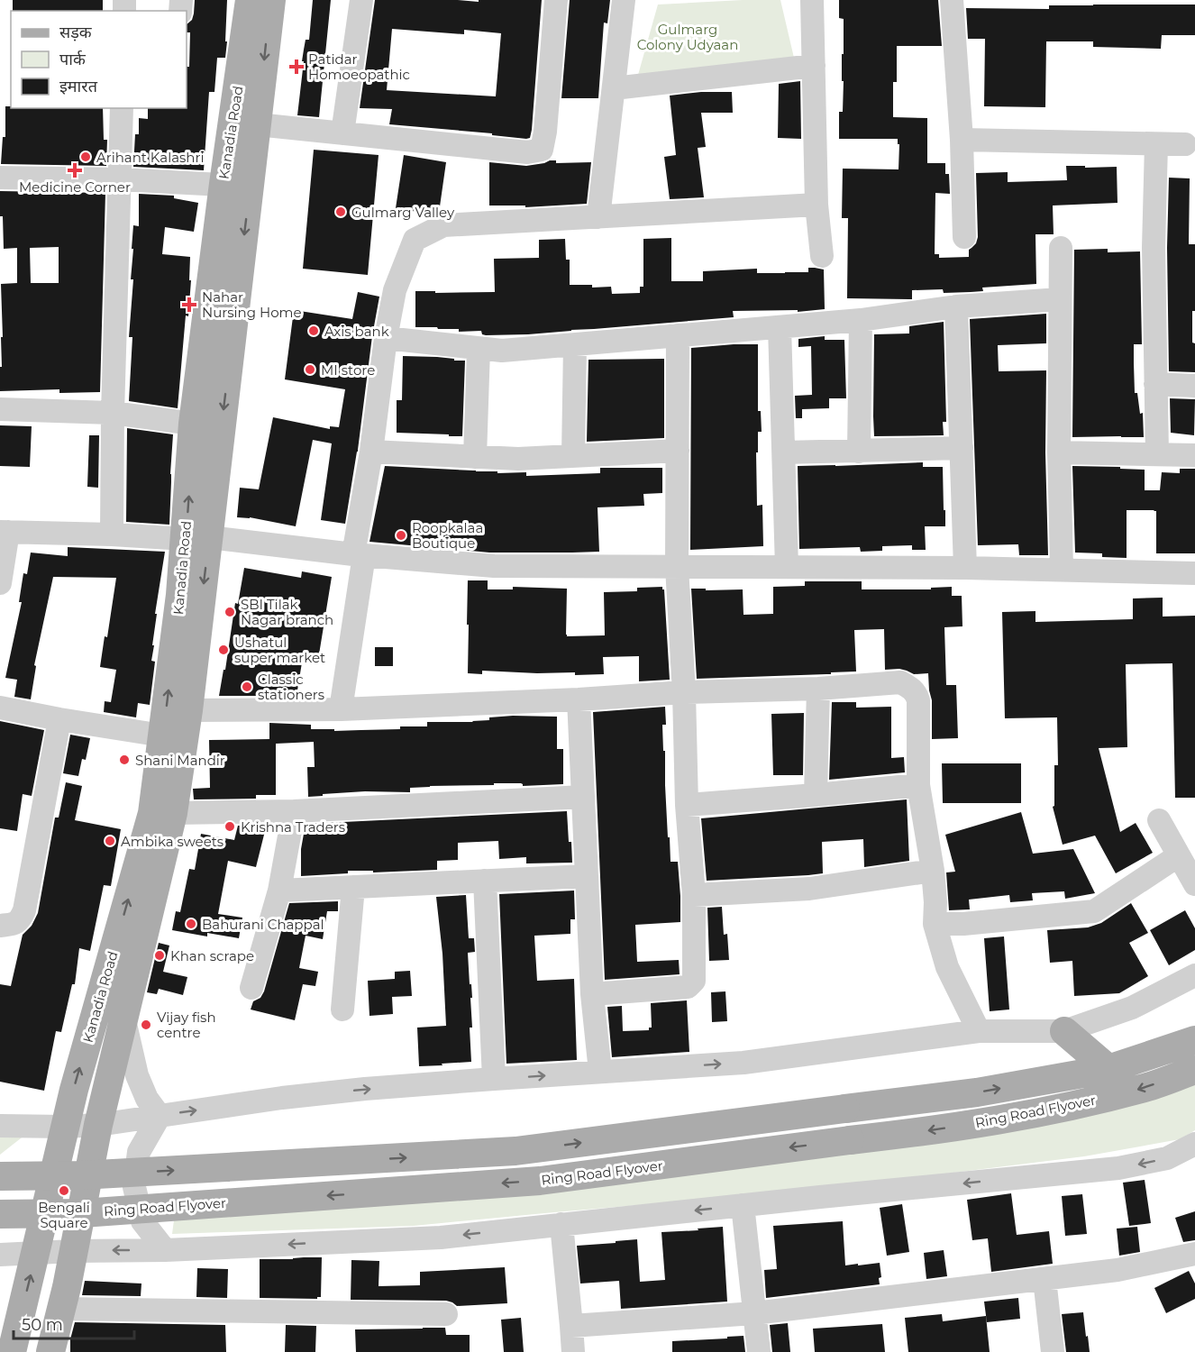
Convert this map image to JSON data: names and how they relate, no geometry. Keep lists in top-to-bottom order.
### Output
{
  "streets": {
    "main road": ["Kanadia Road", "Ring Road Flyover"]
  },
  "parks": ["Gulmarg Colony Udyaan"],
  "places": {
    "health": ["Patidar Homoeopathic", "Medicine Corner", "Nahar Nursing Home"],
    "other": [
      "Arihant Kalashri",
      "Gulmarg Valley",
      "Axis bank",
      "MI store",
      "Roopkalaa Boutique",
      "SBI Tilak Nagar branch",
      "Ushatul super market",
      "Classic stationers",
      "Shani Mandir",
      "Krishna Traders",
      "Ambika sweets",
      "Bahurani Chappal",
      "Khan scrape",
      "Vijay fish centre",
      "Bengali Square"
    ]
  },
  "legend": ["सड़क", "पार्क", "इमारत"],
  "scale_bar": "50 m"
}
